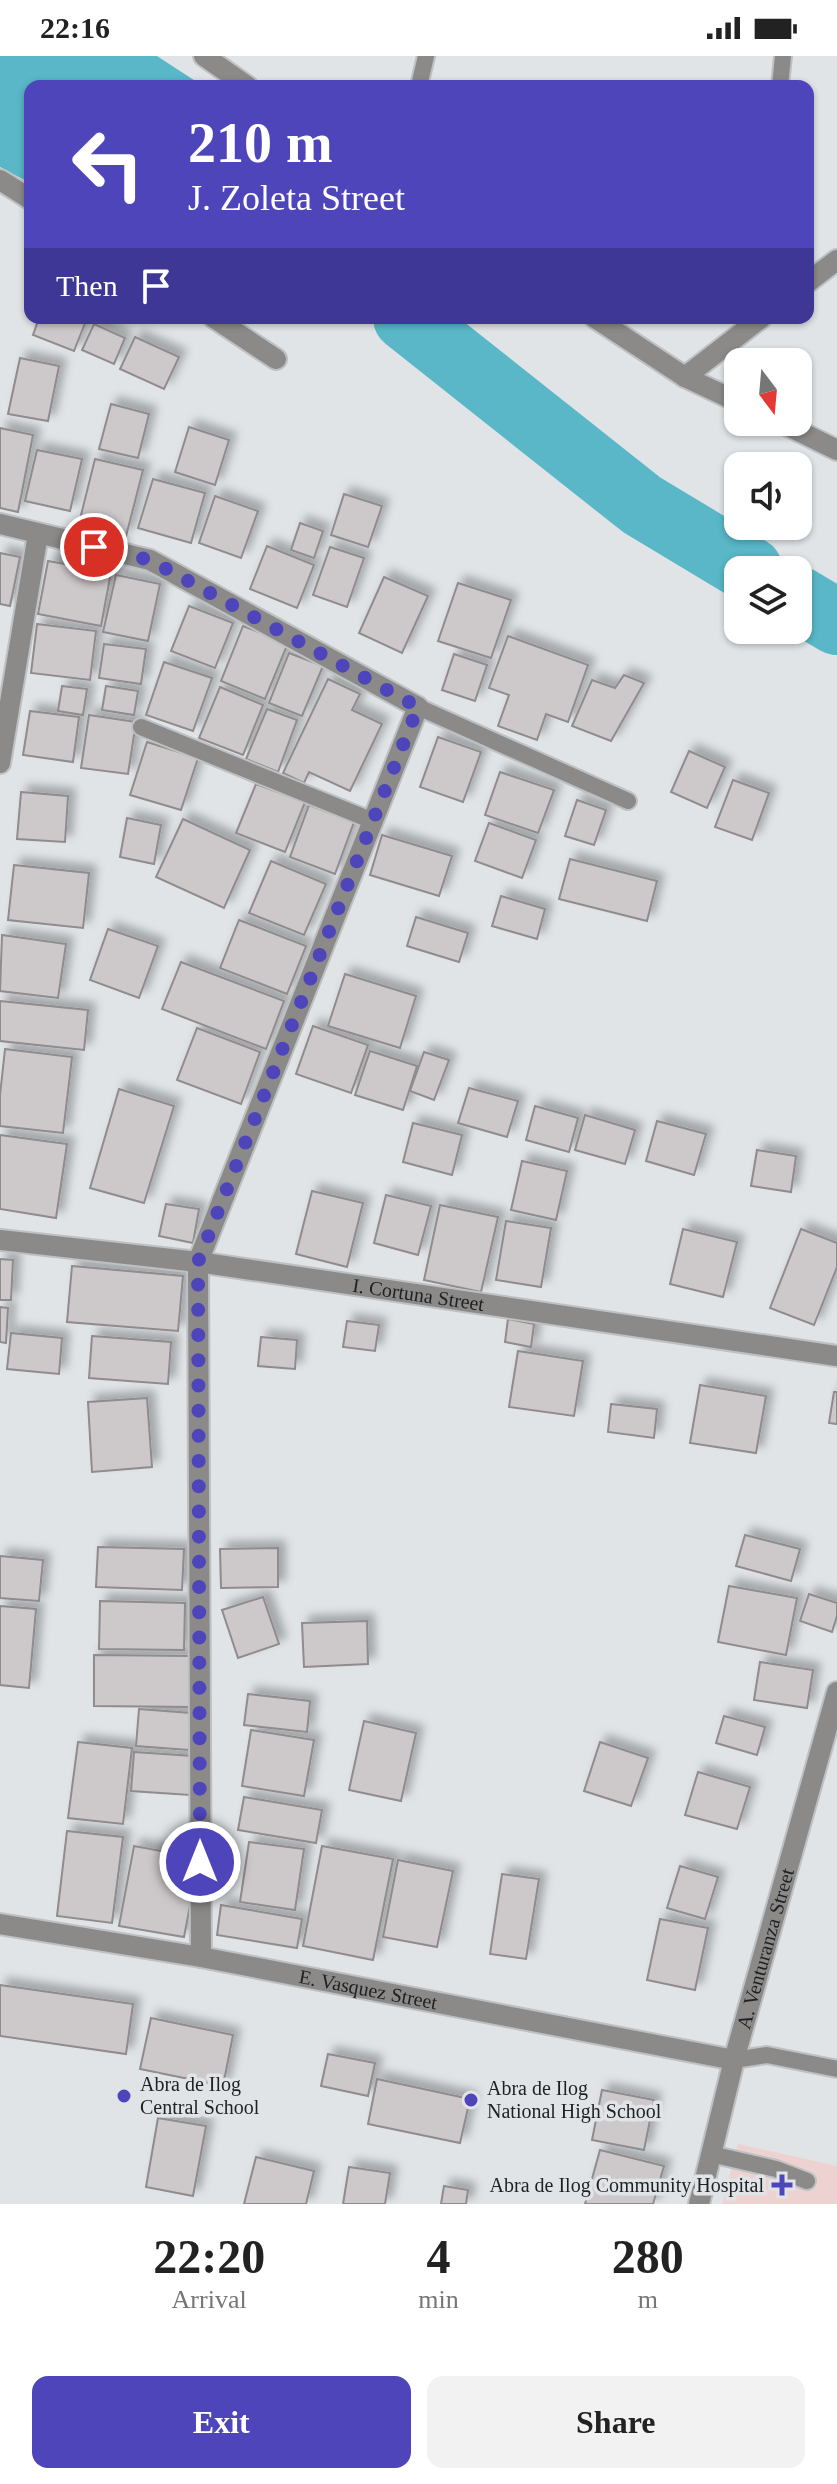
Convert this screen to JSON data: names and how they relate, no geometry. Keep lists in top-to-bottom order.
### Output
{
  "streets": {
    "street": ["I. Cortuna Street", "A. Venturanza Street", "E. Vasquez Street"]
  },
  "crossings": [
    ["A. Venturanza Street", "E. Vasquez Street"]
  ],
  "places": {
    "other": ["Abra de Ilog Central School", "Abra de Ilog National High School"],
    "health": ["Abra de Ilog Community Hospital"]
  },
  "north": "bottom",
  "page": {
    "status": "22:16",
    "turn": ["210 m", "J. Zoleta Street"],
    "then": "Then",
    "eta": [
      "22:20",
      "Arrival",
      "4",
      "min",
      "280",
      "m"
    ],
    "buttons": ["Exit", "Share"]
  }
}
